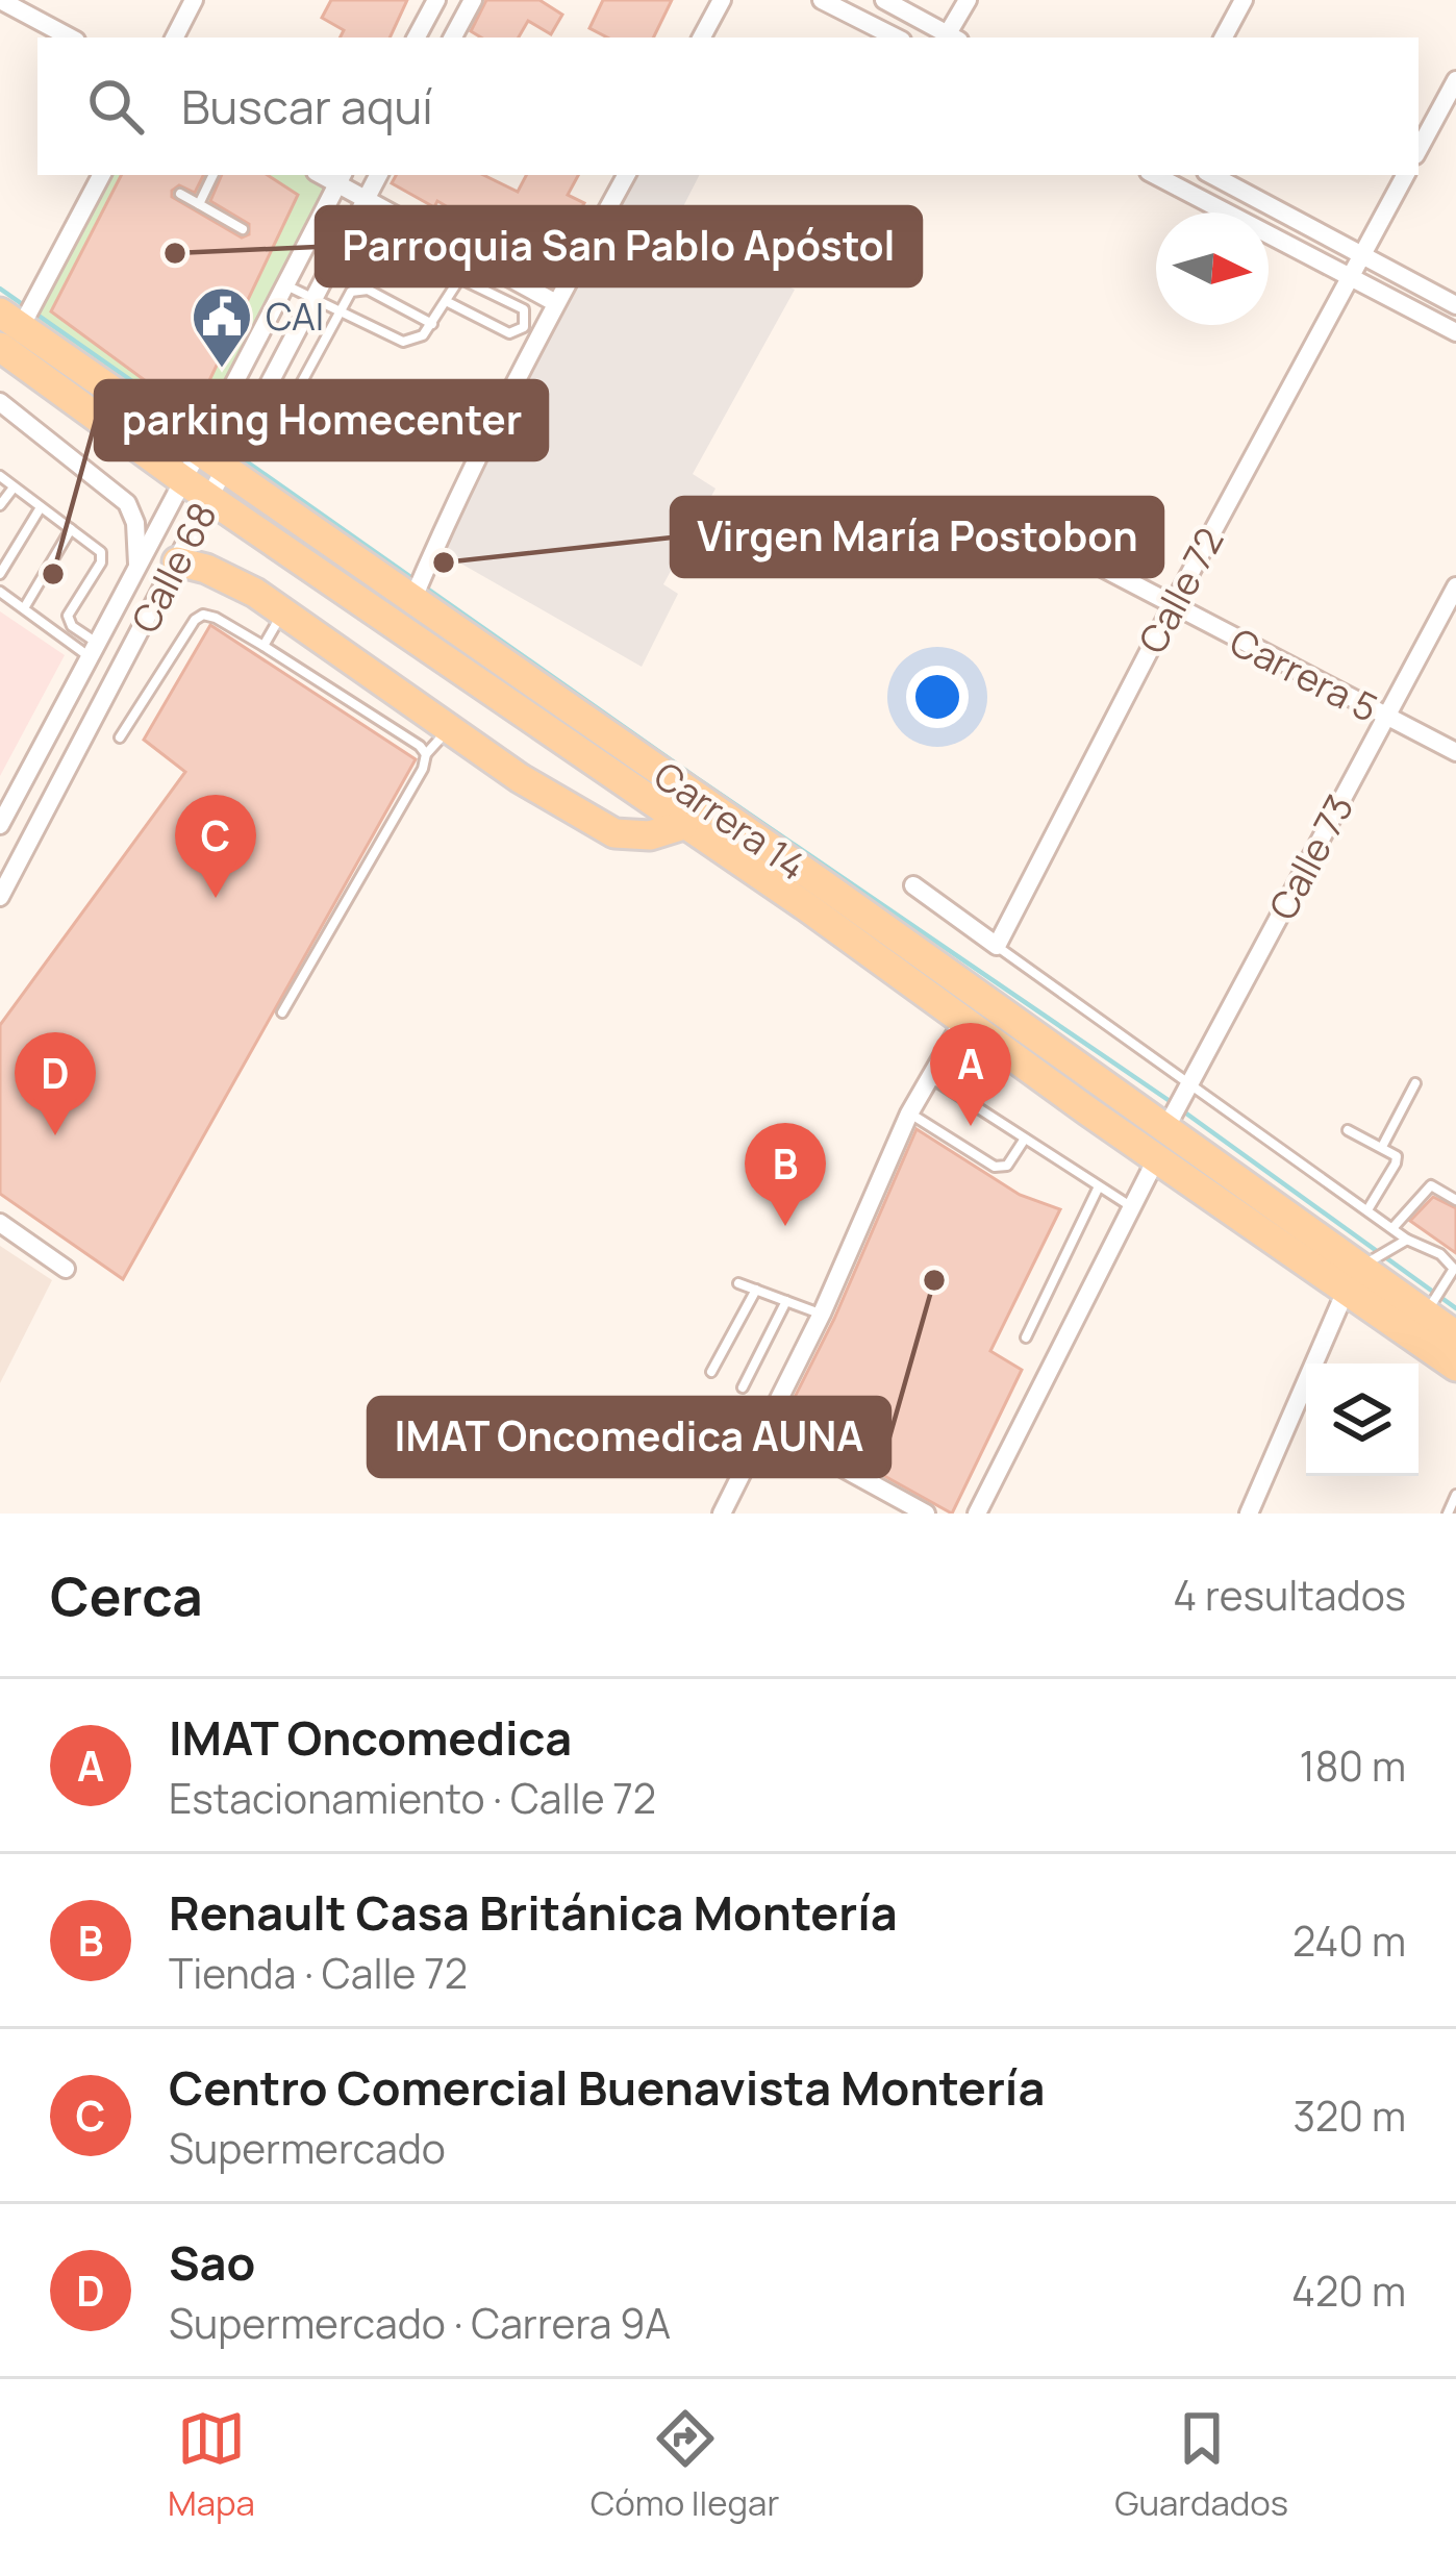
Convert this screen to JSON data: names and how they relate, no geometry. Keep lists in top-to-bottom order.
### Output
{
  "streets": {
    "main road": ["Carrera 14"],
    "street": [
      "Calle 68",
      "Calle 72",
      "Carrera 5",
      "Calle 73"
    ]
  },
  "crossings": [
    ["Calle 68", "Carrera 14"],
    ["Calle 72", "Carrera 5"],
    ["Carrera 5", "Calle 73"],
    ["Carrera 14", "Calle 73"]
  ],
  "places": {
    "other": [
      "Parroquia San Pablo Apóstol",
      "Virgen María Postobon",
      "parking Homecenter",
      "IMAT Oncomedica AUNA"
    ],
    "public building": ["CAI"]
  },
  "north": "right",
  "page": {
    "search": "Buscar aquí",
    "pins": [
      "C",
      "A",
      "D",
      "B"
    ],
    "heading": ["Cerca", "4 resultados"],
    "list": [
      {
        "mark": "A",
        "name": "IMAT Oncomedica",
        "note": "Estacionamiento · Calle 72",
        "value": "180 m"
      },
      {
        "mark": "B",
        "name": "Renault Casa Británica Montería",
        "note": "Tienda · Calle 72",
        "value": "240 m"
      },
      {
        "mark": "C",
        "name": "Centro Comercial Buenavista Montería",
        "note": "Supermercado",
        "value": "320 m"
      },
      {
        "mark": "D",
        "name": "Sao",
        "note": "Supermercado · Carrera 9A",
        "value": "420 m"
      }
    ],
    "nav": ["Mapa", "Cómo llegar", "Guardados"]
  }
}
